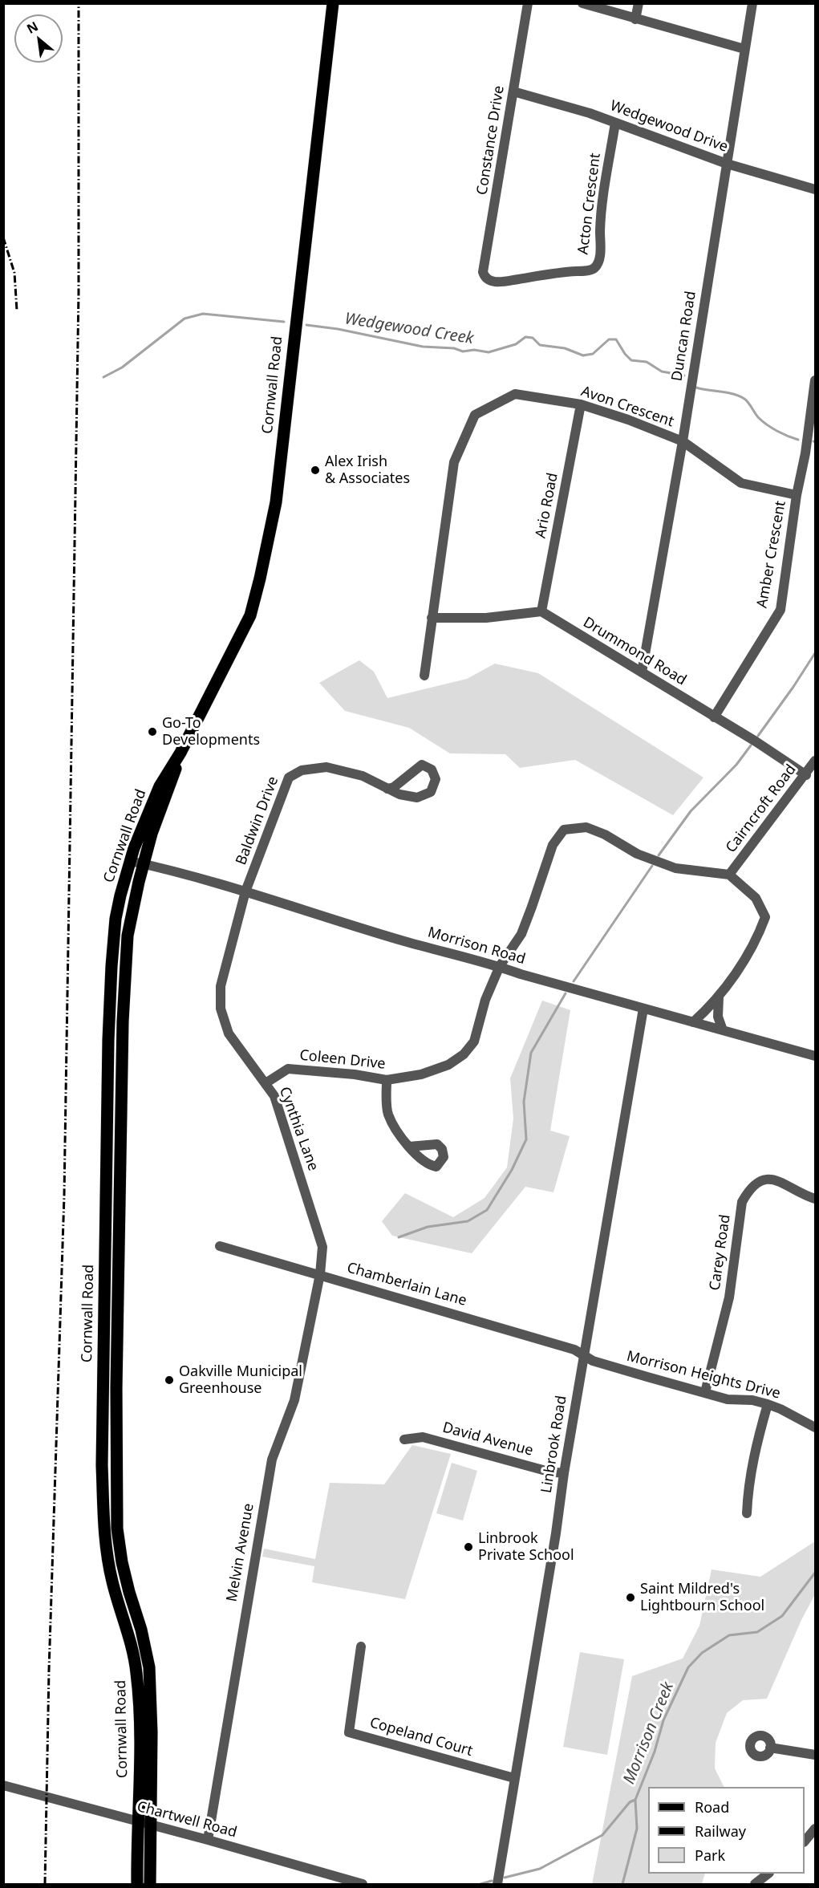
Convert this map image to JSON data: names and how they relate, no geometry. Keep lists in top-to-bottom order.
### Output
{
  "streets": {
    "main road": ["Cornwall Road"],
    "street": [
      "Wedgewood Drive",
      "Constance Drive",
      "Acton Crescent",
      "Duncan Road",
      "Avon Crescent",
      "Ario Road",
      "Amber Crescent",
      "Drummond Road",
      "Cairncroft Road",
      "Baldwin Drive",
      "Morrison Road",
      "Coleen Drive",
      "Cynthia Lane",
      "Carey Road",
      "Chamberlain Lane",
      "Morrison Heights Drive",
      "David Avenue",
      "Linbrook Road",
      "Melvin Avenue",
      "Copeland Court",
      "Chartwell Road"
    ]
  },
  "crossings": [
    ["Wedgewood Drive", "Constance Drive"],
    ["Wedgewood Drive", "Acton Crescent"],
    ["Wedgewood Drive", "Duncan Road"],
    ["Constance Drive", "Acton Crescent"],
    ["Duncan Road", "Avon Crescent"],
    ["Duncan Road", "Drummond Road"],
    ["Cornwall Road", "Morrison Road"],
    ["Cornwall Road", "Chartwell Road"],
    ["Avon Crescent", "Ario Road"],
    ["Avon Crescent", "Amber Crescent"],
    ["Ario Road", "Drummond Road"],
    ["Amber Crescent", "Drummond Road"],
    ["Drummond Road", "Cairncroft Road"],
    ["Cairncroft Road", "Coleen Drive"],
    ["Baldwin Drive", "Morrison Road"],
    ["Baldwin Drive", "Cynthia Lane"],
    ["Morrison Road", "Coleen Drive"],
    ["Morrison Road", "Cynthia Lane"],
    ["Morrison Road", "Linbrook Road"],
    ["Coleen Drive", "Cynthia Lane"],
    ["Cynthia Lane", "Chamberlain Lane"],
    ["Cynthia Lane", "Melvin Avenue"],
    ["Carey Road", "Morrison Heights Drive"],
    ["Chamberlain Lane", "Morrison Heights Drive"],
    ["Chamberlain Lane", "Linbrook Road"],
    ["Chamberlain Lane", "Melvin Avenue"],
    ["Morrison Heights Drive", "Linbrook Road"],
    ["David Avenue", "Linbrook Road"],
    ["Linbrook Road", "Copeland Court"],
    ["Melvin Avenue", "Chartwell Road"]
  ],
  "water": ["Wedgewood Creek", "Morrison Creek"],
  "places": [
    "Alex Irish & Associates",
    "Go-To Developments",
    "Oakville Municipal Greenhouse",
    "Linbrook Private School",
    "Saint Mildred's Lightbourn School"
  ],
  "legend": ["Road", "Railway", "Park"],
  "north": "top left"
}
